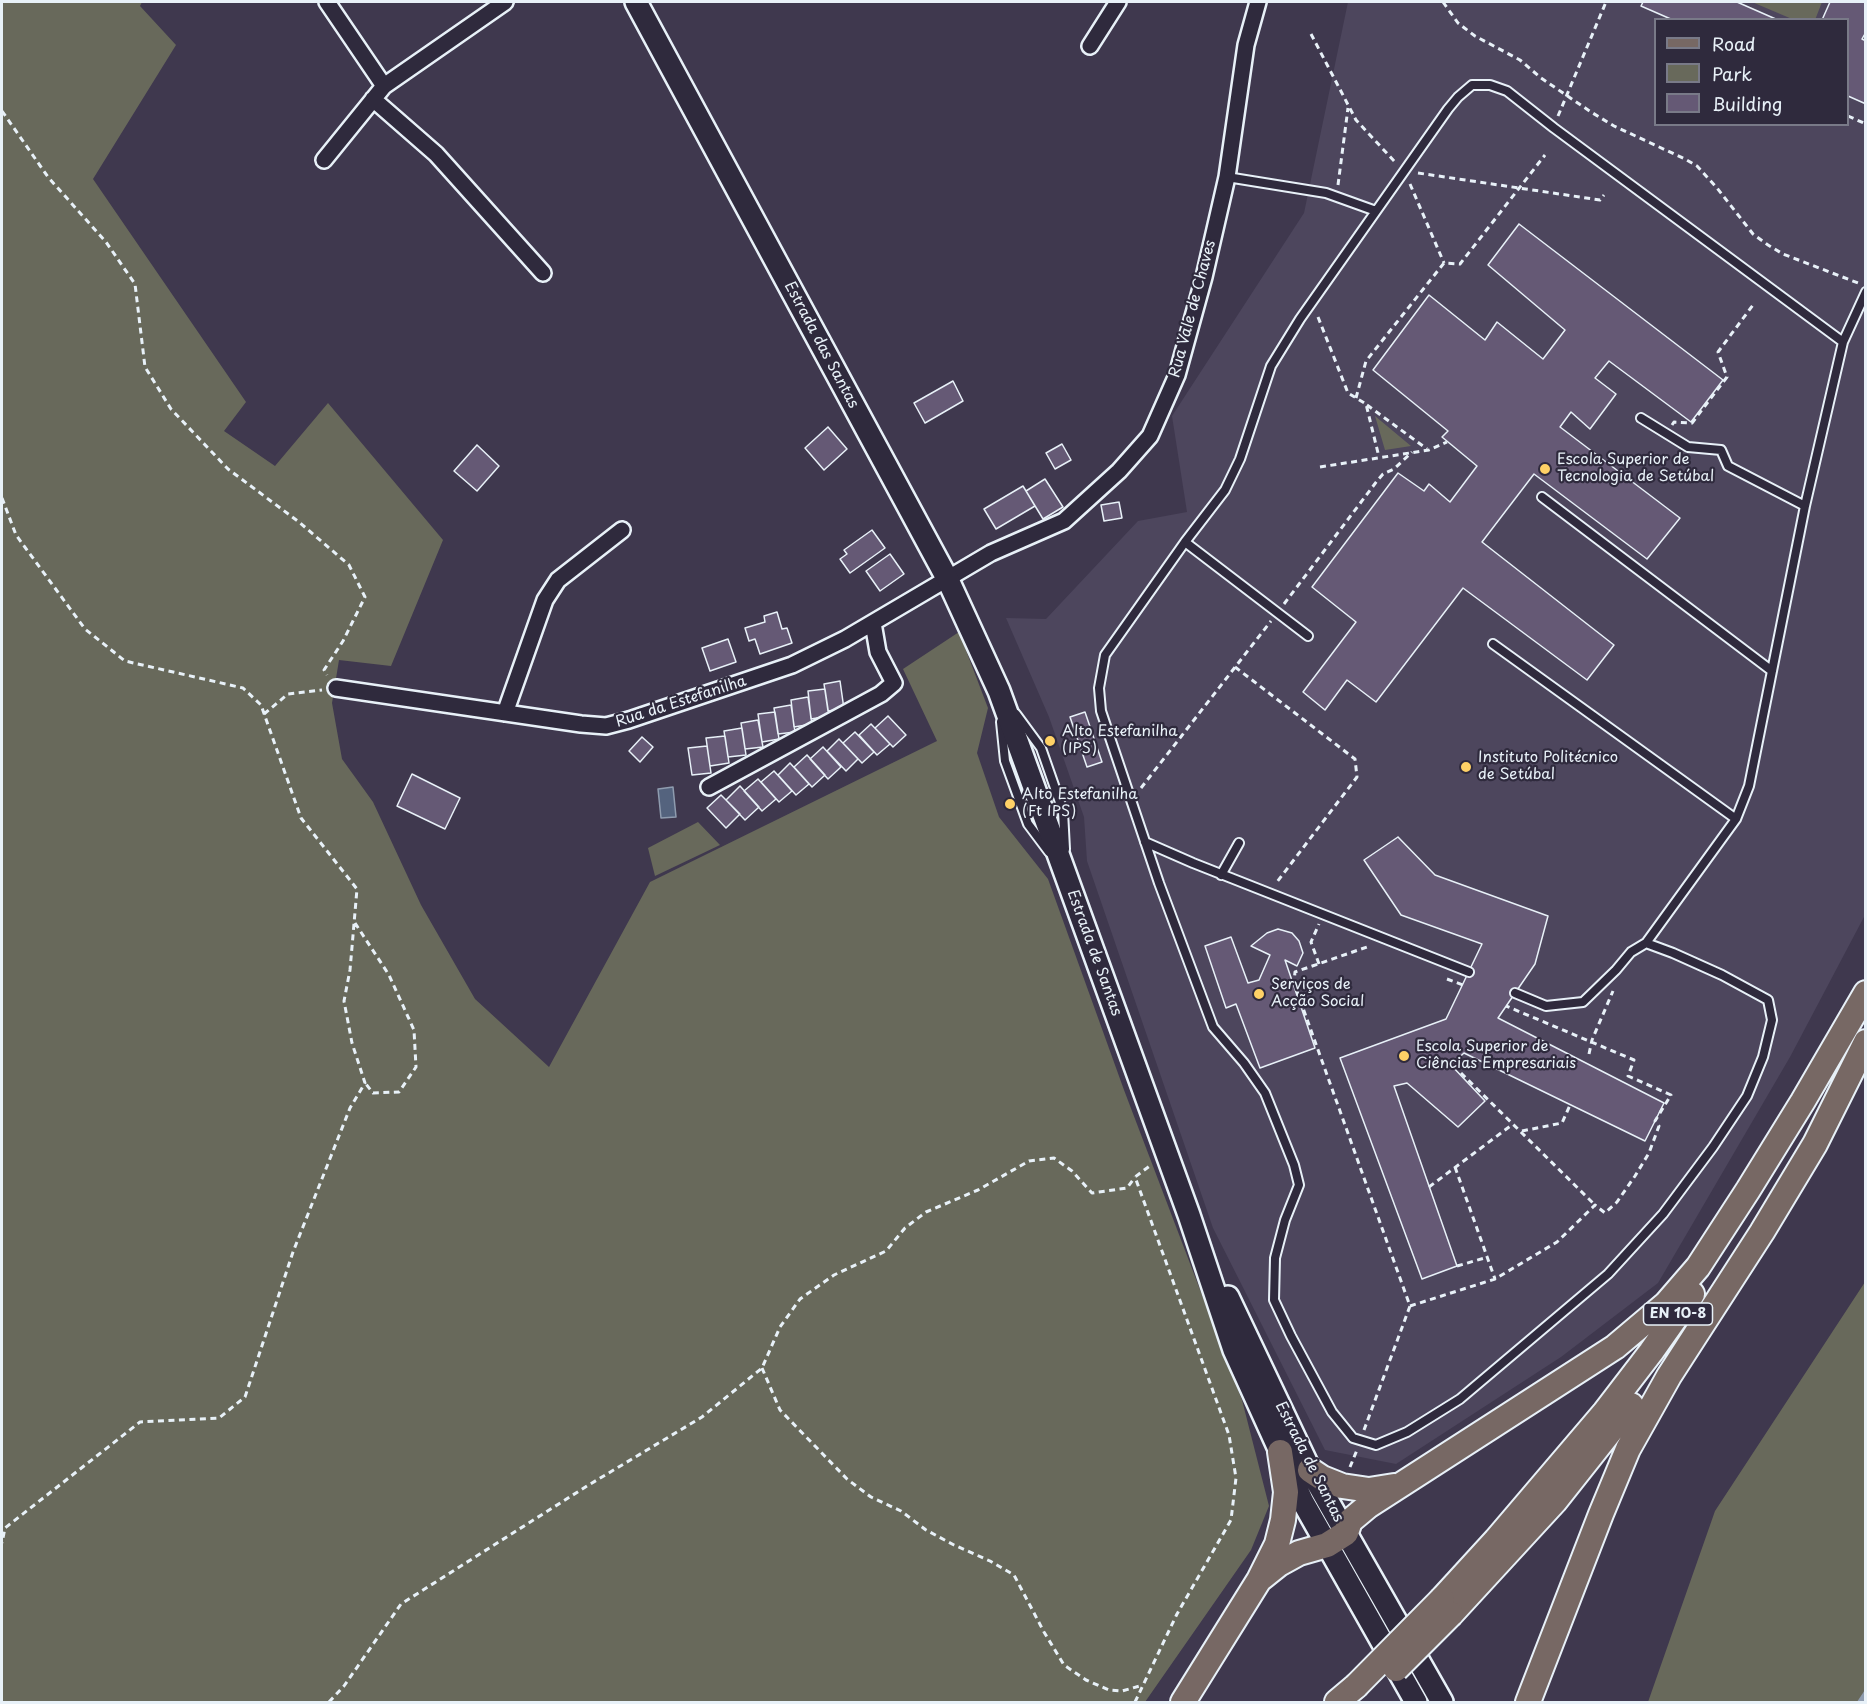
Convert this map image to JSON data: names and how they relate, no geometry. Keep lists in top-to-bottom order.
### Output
{
  "streets": {
    "main road": ["Estrada das Santas", "Estrada de Santas", "EN 10-8"],
    "street": ["Rua Vale de Chaves", "Rua da Estefanilha"]
  },
  "crossings": [
    ["Rua Vale de Chaves", "Estrada das Santas"],
    ["Rua Vale de Chaves", "Rua da Estefanilha"],
    ["Estrada das Santas", "Rua da Estefanilha"],
    ["Estrada das Santas", "Estrada de Santas"]
  ],
  "places": [
    "Escola Superior de Tecnologia de Setúbal",
    "Alto Estefanilha (IPS)",
    "Instituto Politécnico de Setúbal",
    "Alto Estefanilha (Ft IPS)",
    "Serviços de Acção Social",
    "Escola Superior de Ciências Empresariais"
  ],
  "legend": ["Road", "Park", "Building"]
}
